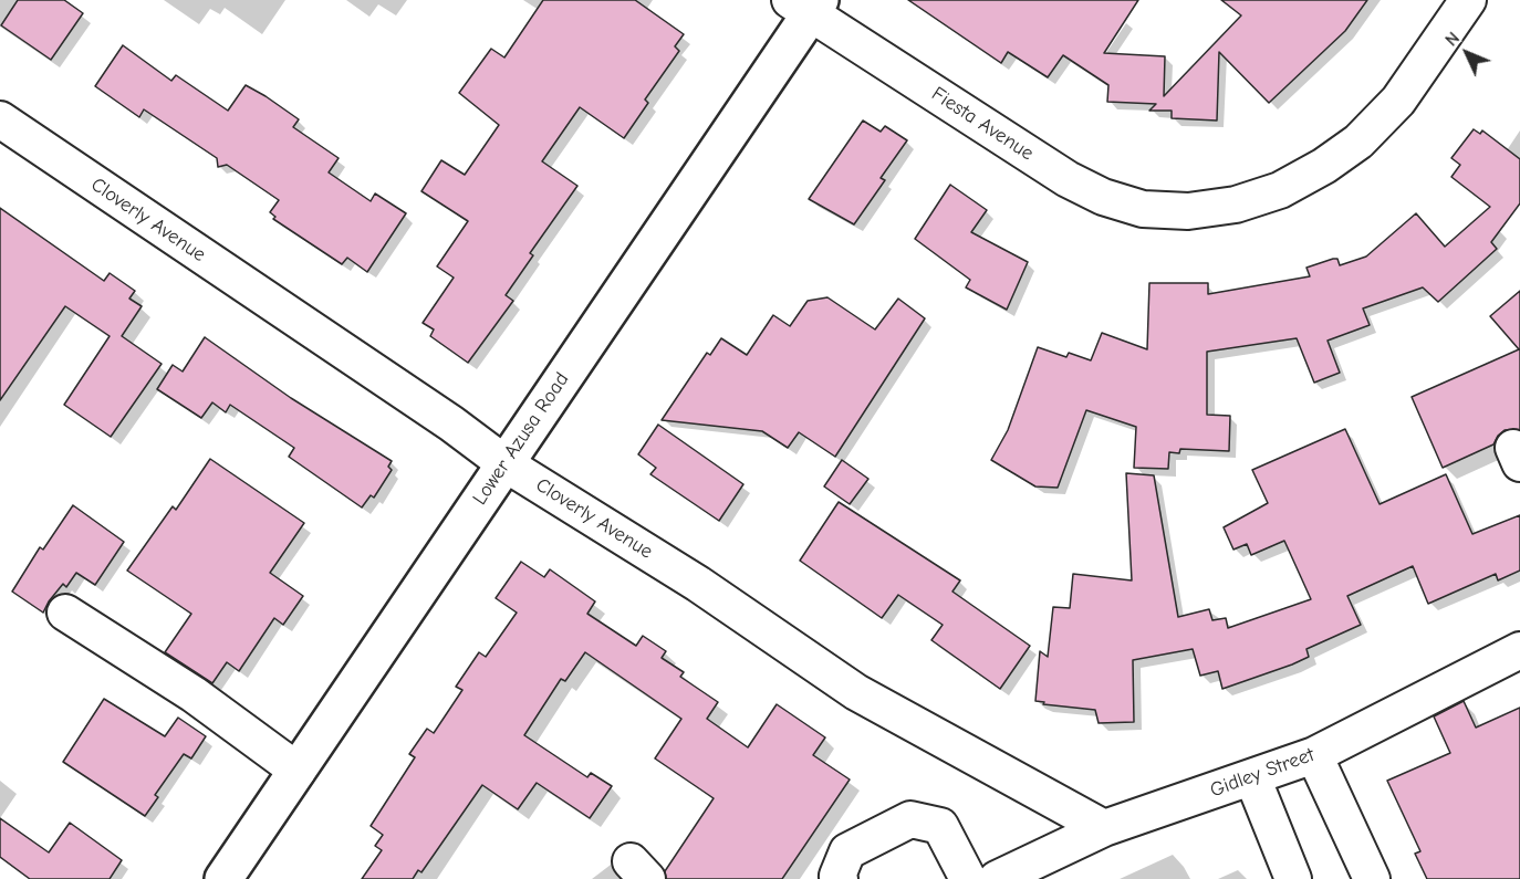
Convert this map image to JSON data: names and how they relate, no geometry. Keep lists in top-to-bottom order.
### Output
{
  "streets": {
    "main road": ["Lower Azusa Road"],
    "street": ["Fiesta Avenue", "Cloverly Avenue", "Gidley Street"]
  },
  "crossings": [
    ["Fiesta Avenue", "Lower Azusa Road"],
    ["Cloverly Avenue", "Lower Azusa Road"],
    ["Cloverly Avenue", "Gidley Street"]
  ],
  "north": "top left"
}
